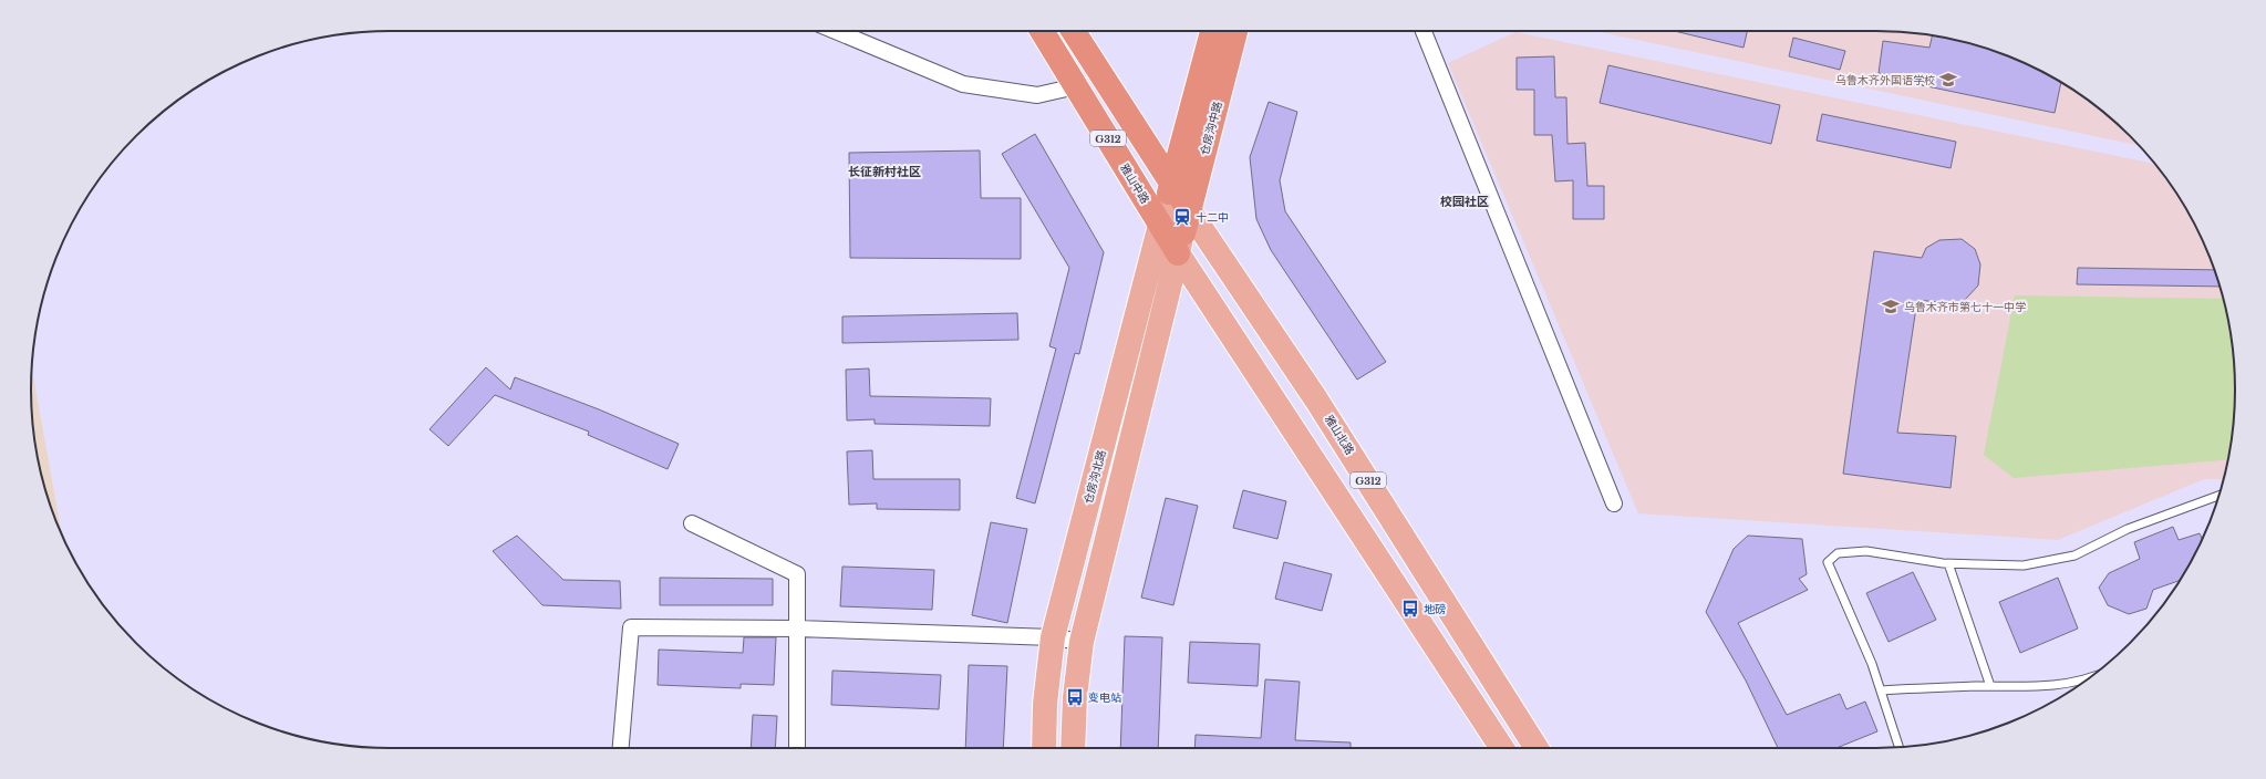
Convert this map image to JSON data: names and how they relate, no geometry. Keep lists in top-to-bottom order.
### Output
{
  "streets": {
    "highway": ["仓房沟中路", "G312", "雅山中路"],
    "main road": ["雅山北路", "仓房沟北路"]
  },
  "crossings": [
    ["仓房沟中路", "G312"],
    ["仓房沟中路", "雅山中路"],
    ["仓房沟中路", "雅山北路"],
    ["G312", "雅山中路"],
    ["G312", "雅山北路"],
    ["雅山中路", "雅山北路"],
    ["雅山中路", "仓房沟北路"]
  ],
  "districts": ["长征新村社区", "校园社区"],
  "places": {
    "school or university": ["乌鲁木齐外国语学校", "乌鲁木齐市第七十一中学"],
    "station": ["十二中"],
    "bus stop": ["地磅", "变电站"]
  }
}
